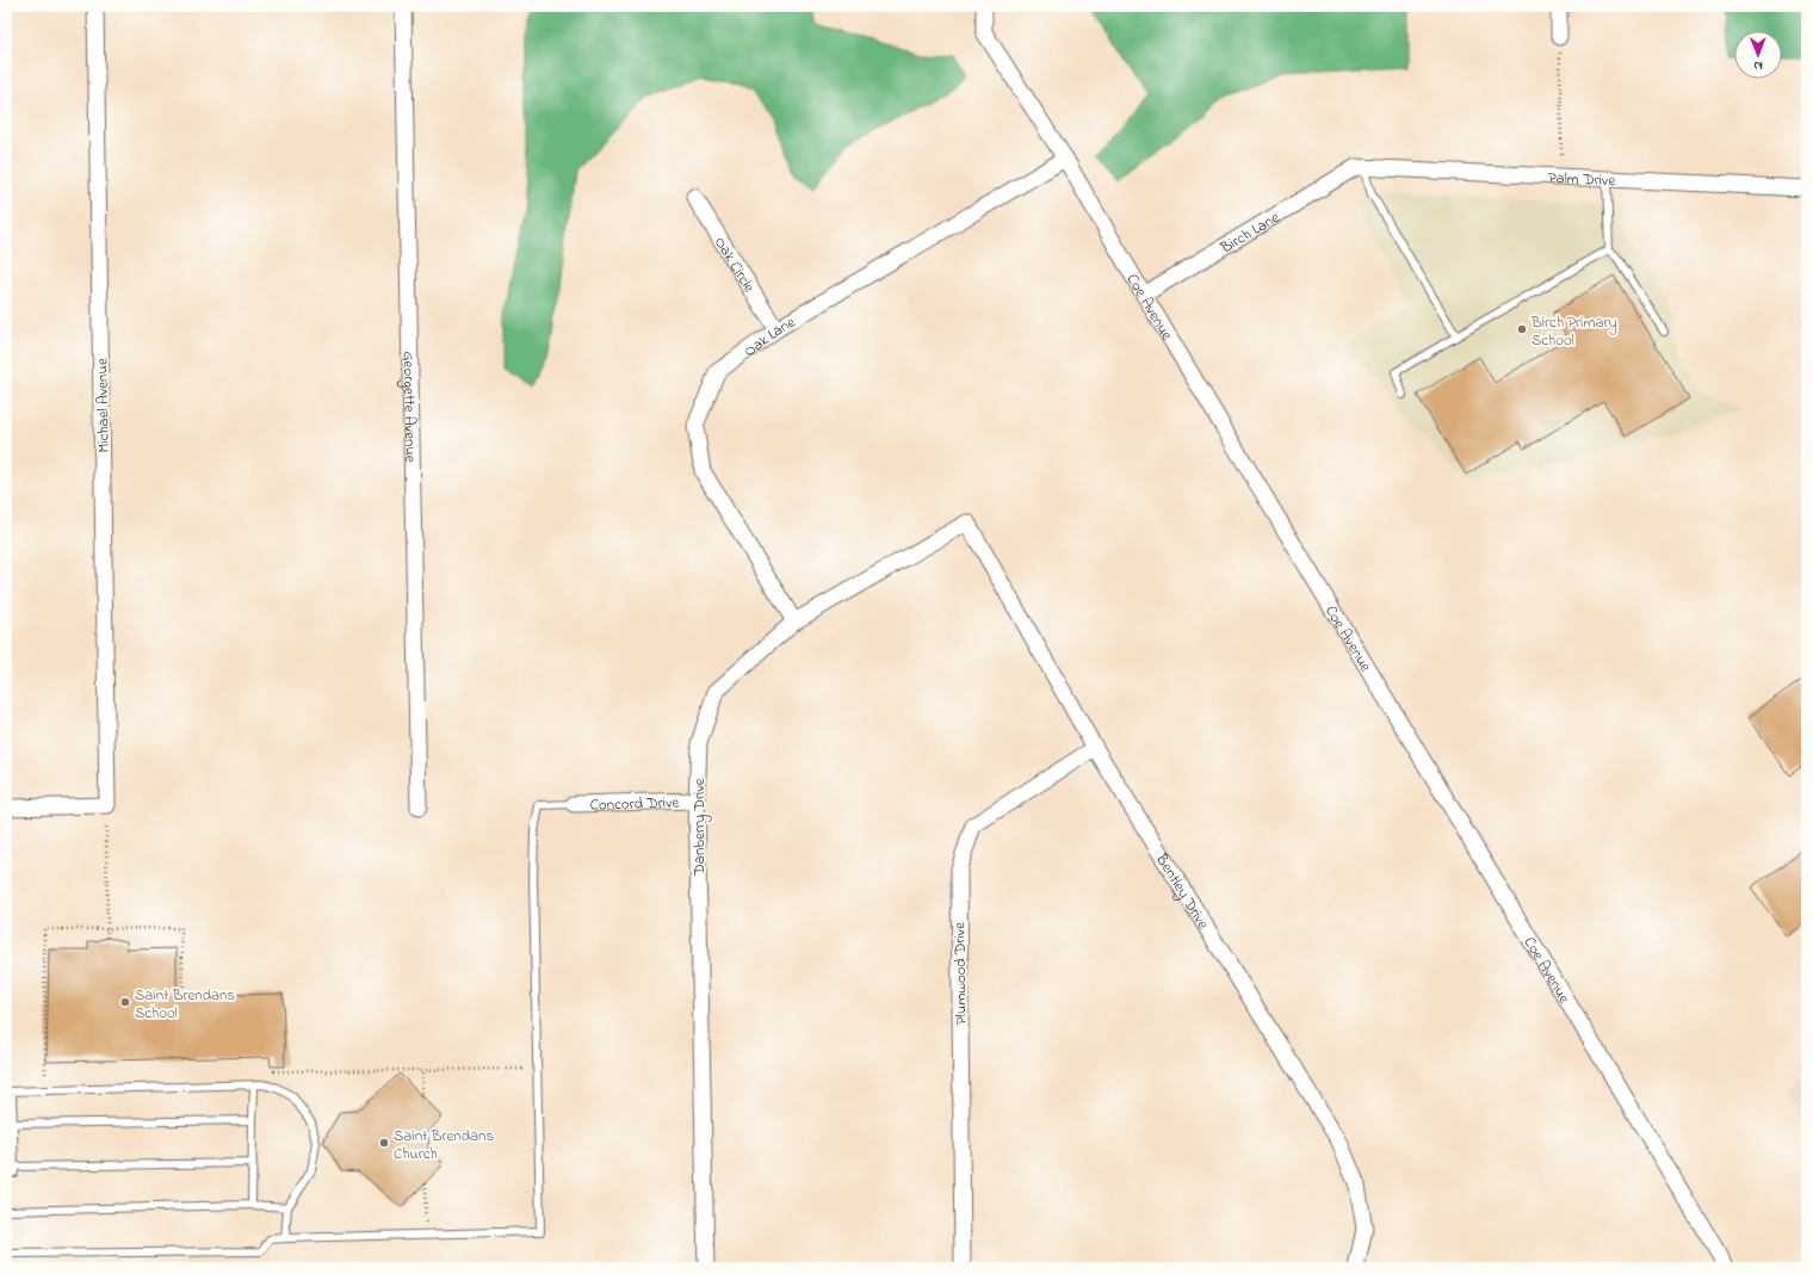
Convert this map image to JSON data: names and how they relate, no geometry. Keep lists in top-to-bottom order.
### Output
{
  "streets": {
    "street": [
      "Palm Drive",
      "Birch Lane",
      "Oak Circle",
      "Coe Avenue",
      "Oak Lane",
      "Michael Avenue",
      "Georgette Avenue",
      "Concord Drive",
      "Danberry Drive",
      "Bentley Drive",
      "Plumwood Drive"
    ]
  },
  "crossings": [
    ["Palm Drive", "Birch Lane"],
    ["Birch Lane", "Coe Avenue"],
    ["Oak Circle", "Oak Lane"],
    ["Coe Avenue", "Oak Lane"],
    ["Oak Lane", "Danberry Drive"],
    ["Concord Drive", "Danberry Drive"],
    ["Danberry Drive", "Bentley Drive"],
    ["Bentley Drive", "Plumwood Drive"]
  ],
  "places": ["Birch Primary School", "Saint Brendans School", "Saint Brendans Church"],
  "north": "bottom"
}
